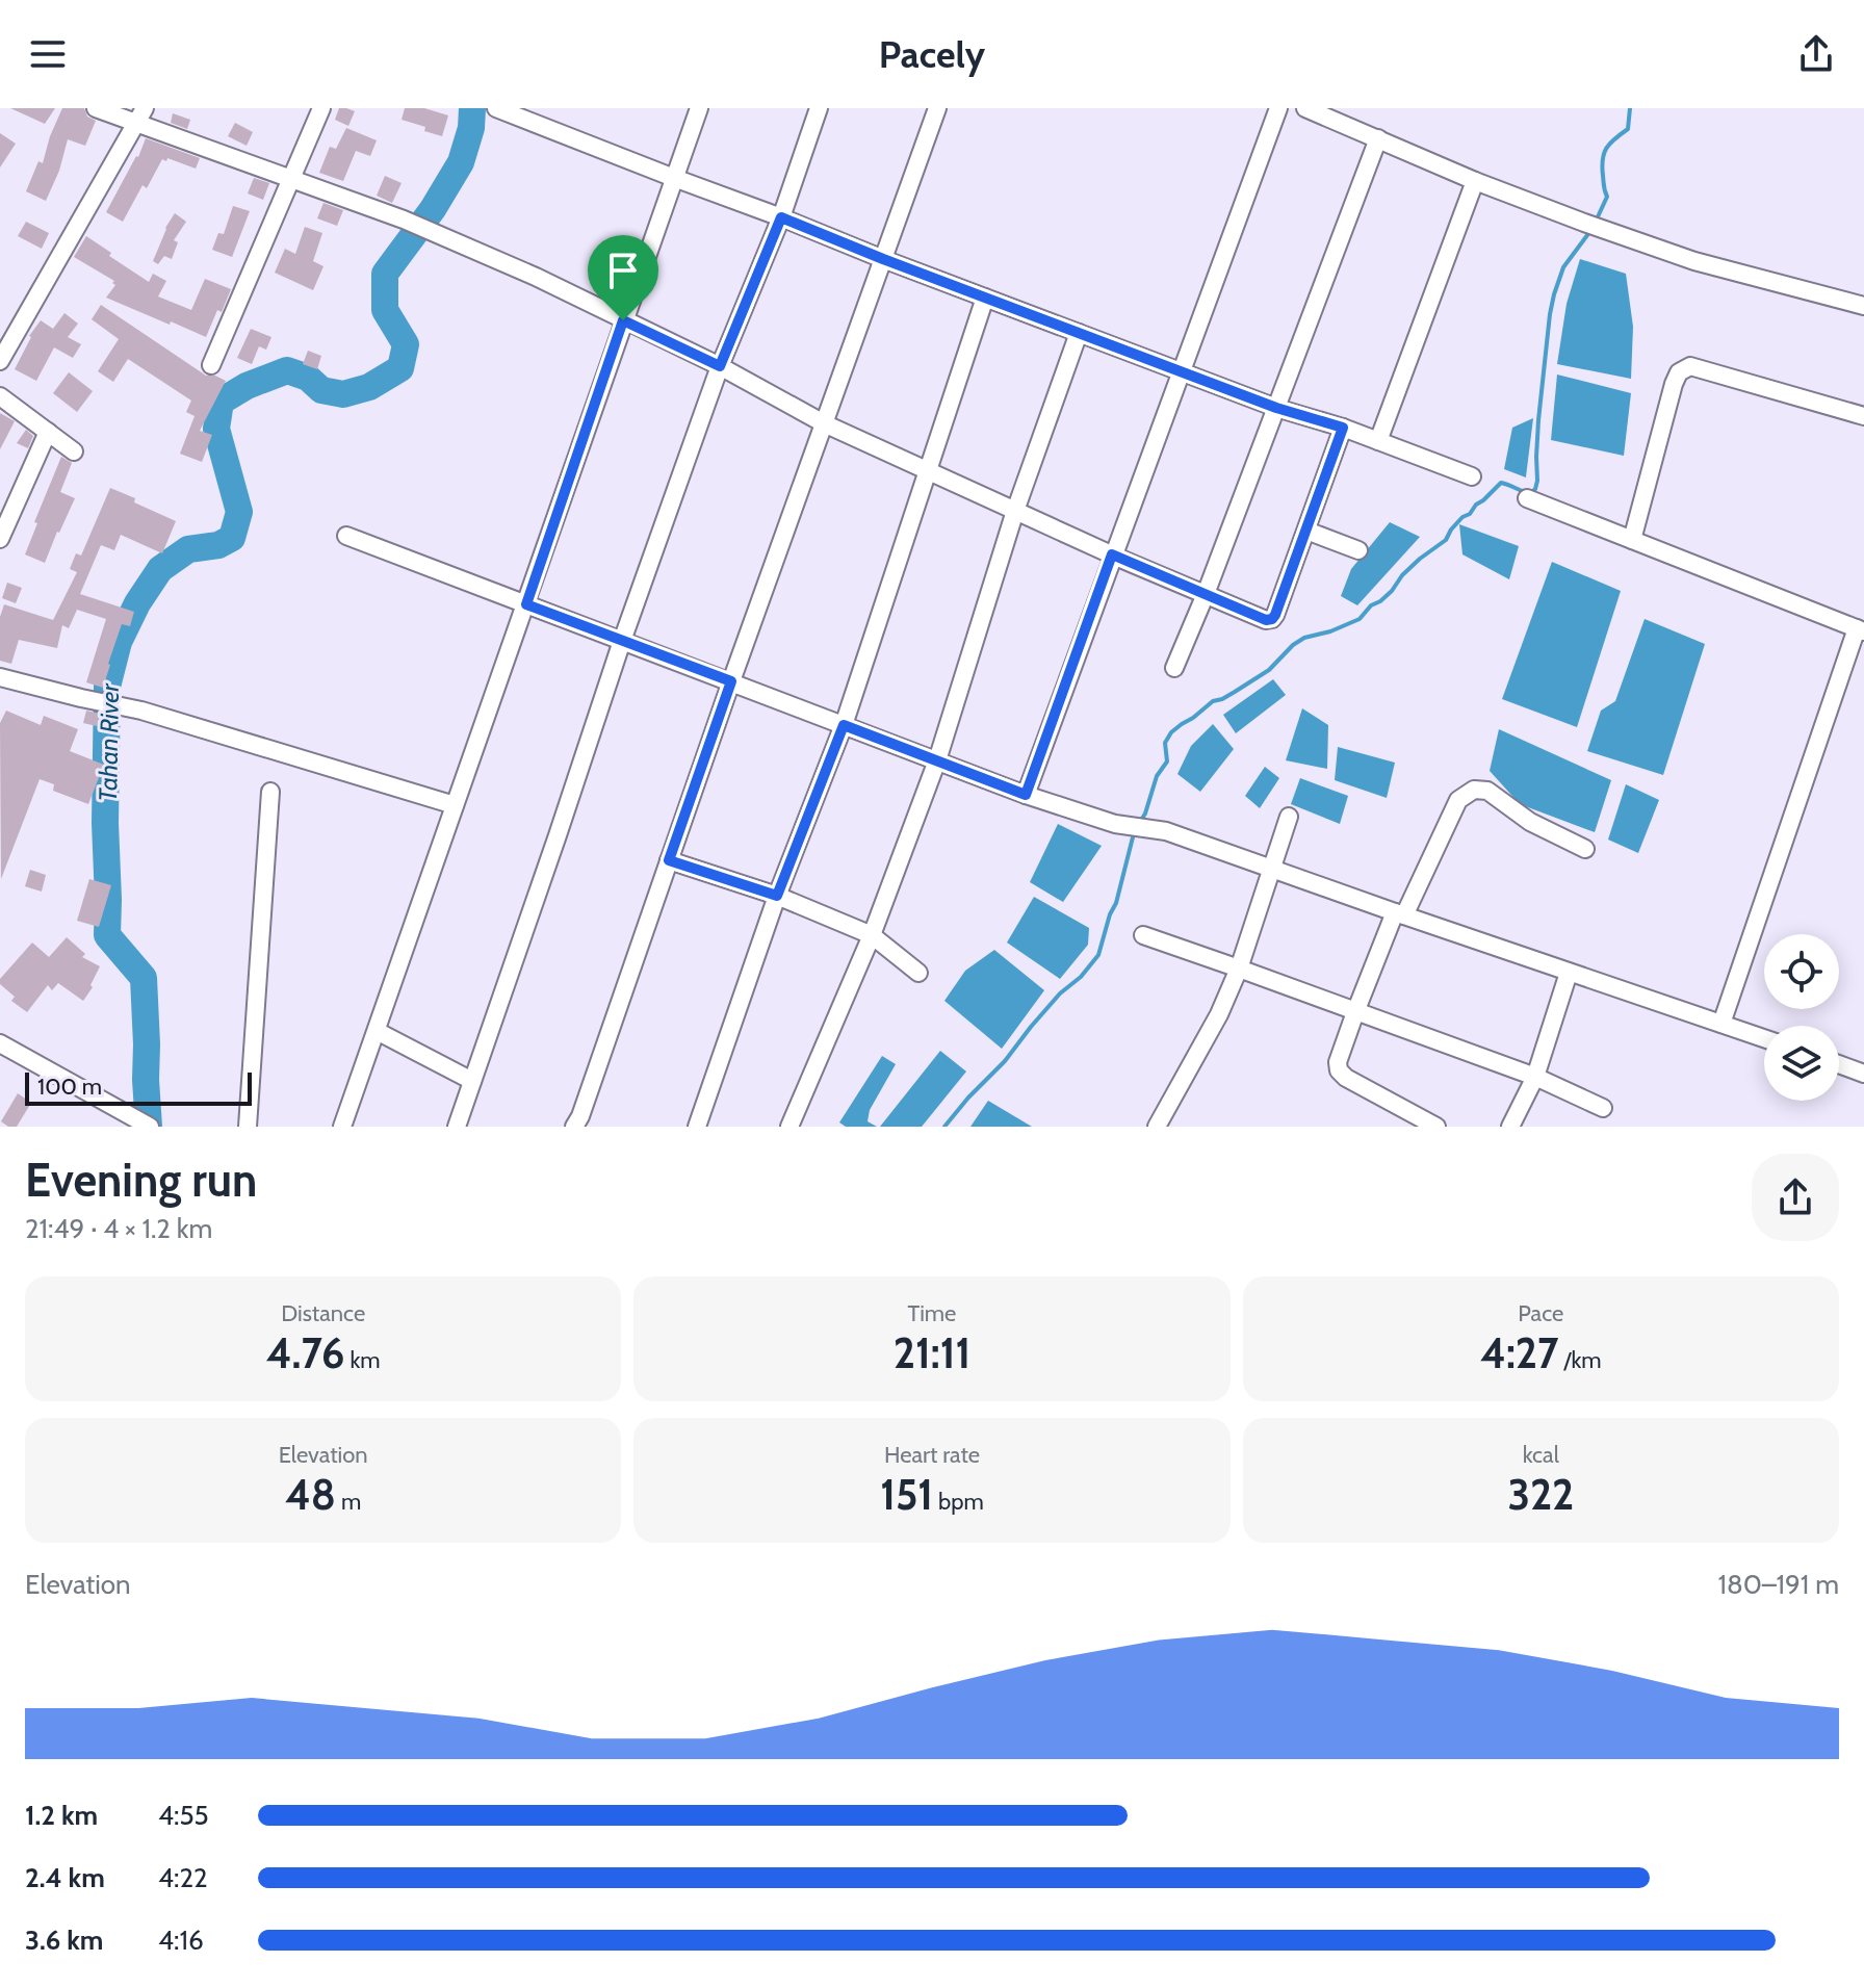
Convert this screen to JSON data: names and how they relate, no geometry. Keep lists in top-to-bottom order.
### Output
{
  "water": ["Tahan River"],
  "scale_bar": "100 m",
  "page": {
    "header": "Pacely",
    "scale": "100 m",
    "heading": ["Evening run", "21:49 · 4 × 1.2 km"],
    "stats": [
      ["Distance", "4.76 km"],
      ["Time", "21:11"],
      ["Pace", "4:27 /km"],
      ["Elevation", "48 m"],
      ["Heart rate", "151 bpm"],
      ["kcal", "322"]
    ],
    "chart": ["Elevation", "180–191 m"],
    "list": [
      {
        "name": "1.2 km",
        "note": "4:55"
      },
      {
        "name": "2.4 km",
        "note": "4:22"
      },
      {
        "name": "3.6 km",
        "note": "4:16"
      }
    ]
  }
}
